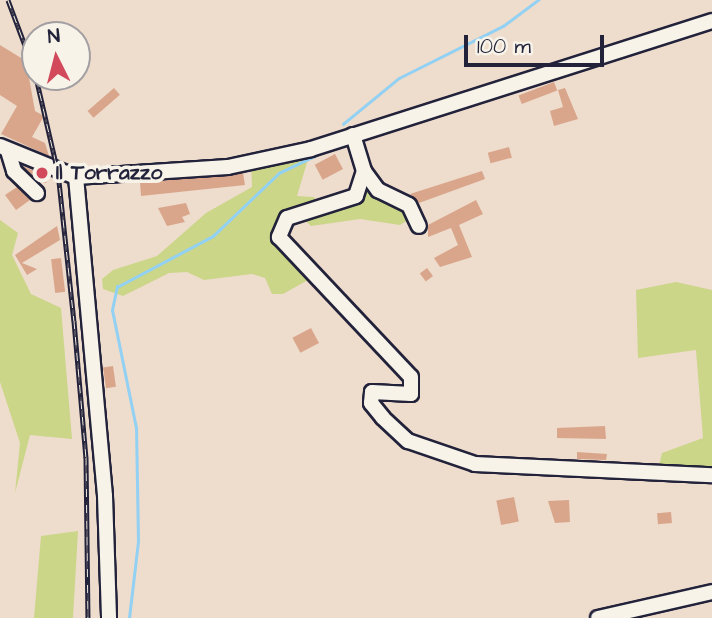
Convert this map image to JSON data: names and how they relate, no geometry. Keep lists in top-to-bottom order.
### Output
{
  "places": ["Il Torrazzo"],
  "scale_bar": "100 m",
  "north": "top"
}
